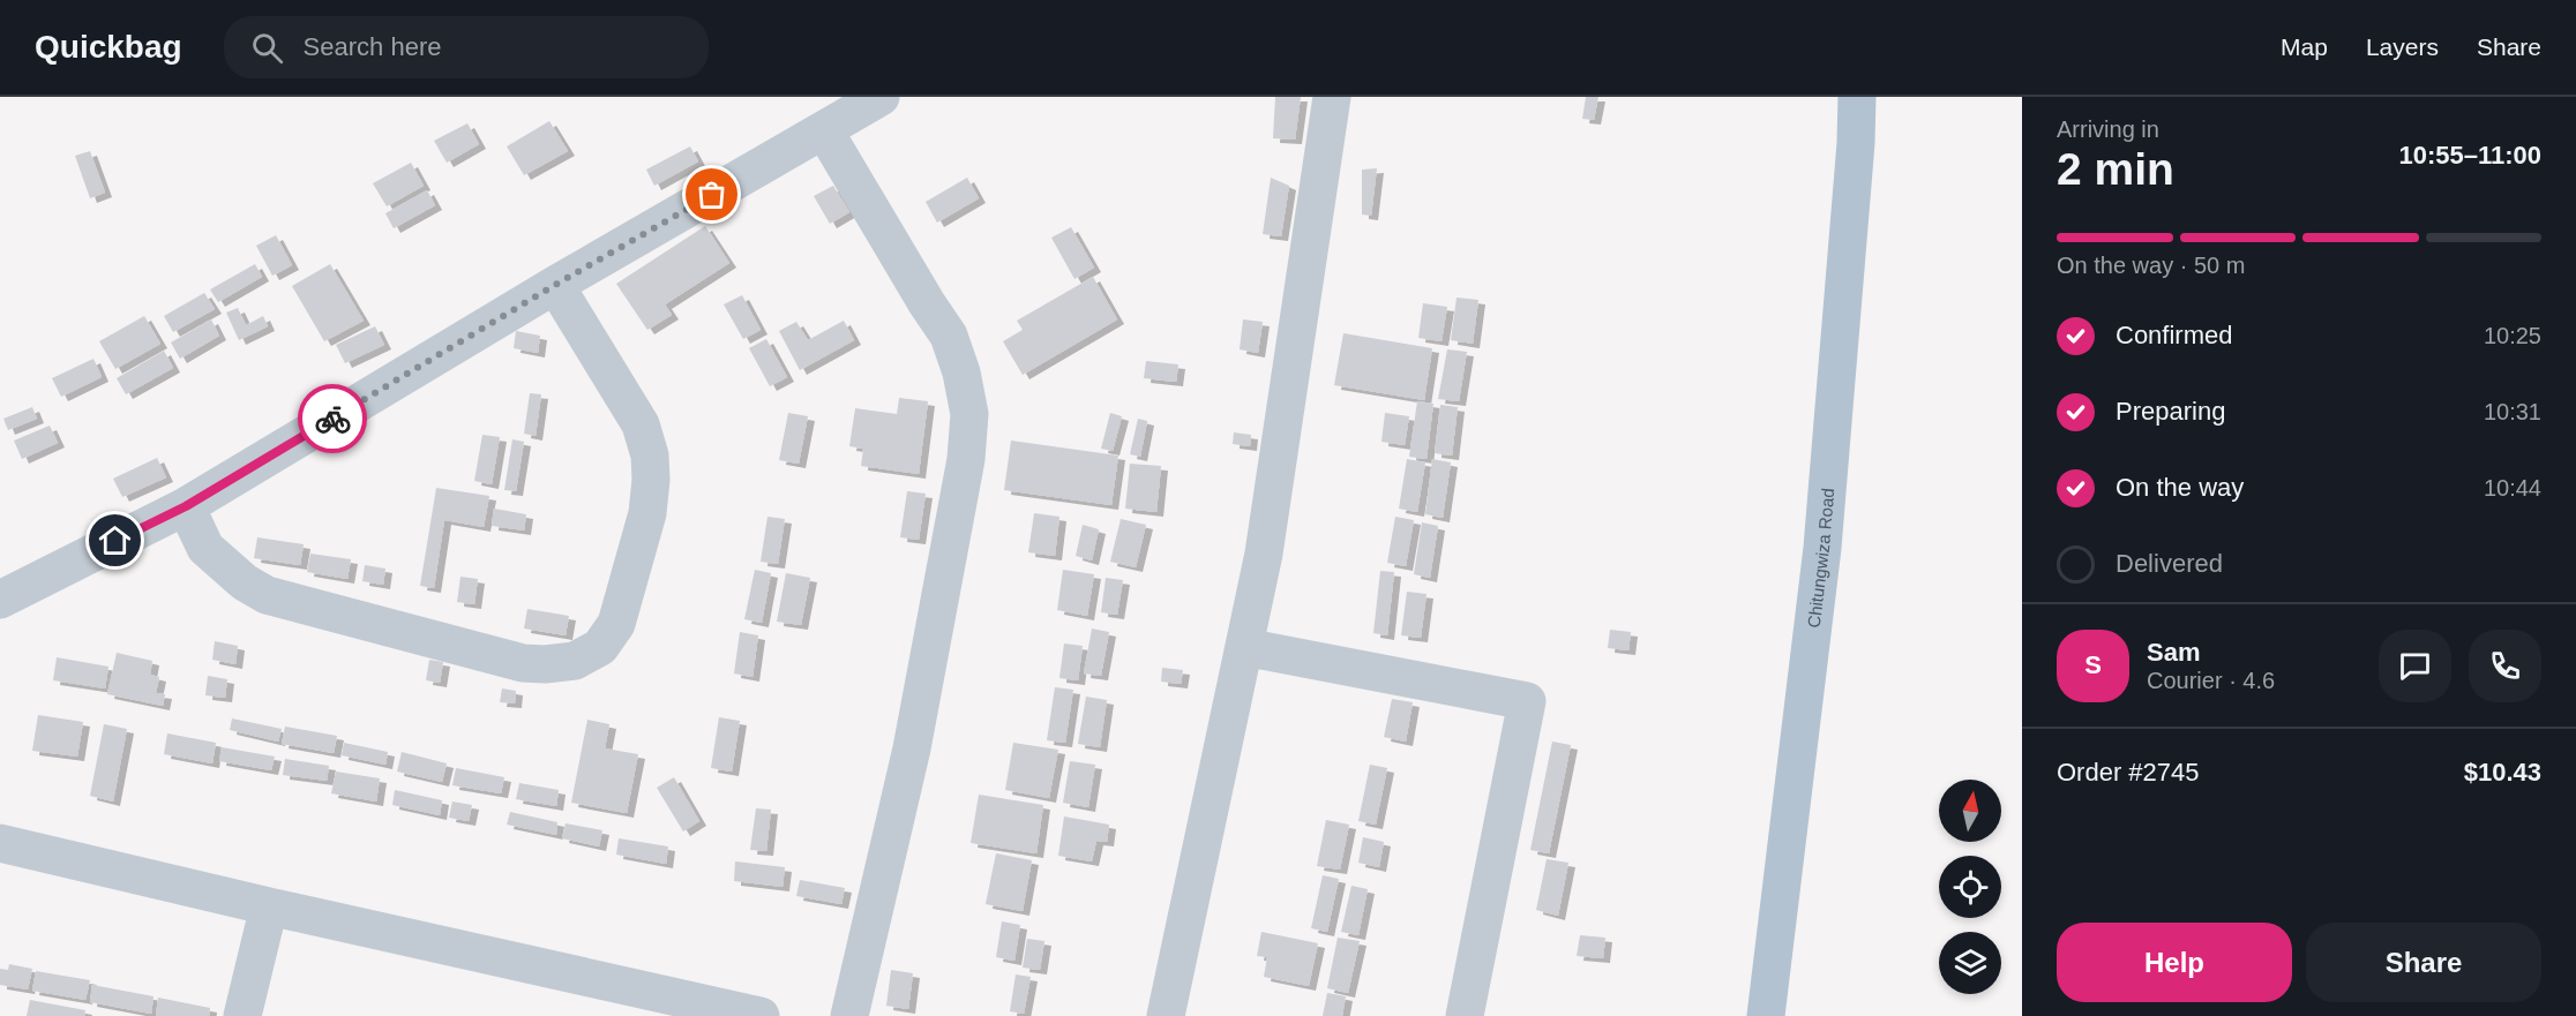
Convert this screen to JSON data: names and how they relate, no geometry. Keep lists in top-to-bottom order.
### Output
{
  "streets": {
    "main road": ["Chitungwiza Road"]
  },
  "north": "top",
  "page": {
    "header": "Quickbag",
    "search": "Search here",
    "nav": ["Map", "Layers", "Share"],
    "heading": ["2 min", "Arriving in", "10:55–11:00"],
    "panel": [
      "Sam",
      "Courier · 4.6",
      "Order #2745",
      "$10.43"
    ],
    "bar": "On the way · 50 m",
    "list": [
      ["Confirmed", "10:25"],
      ["Preparing", "10:31"],
      ["On the way", "10:44"],
      "Delivered"
    ],
    "round": "S",
    "buttons": ["Help", "Share"]
  }
}
